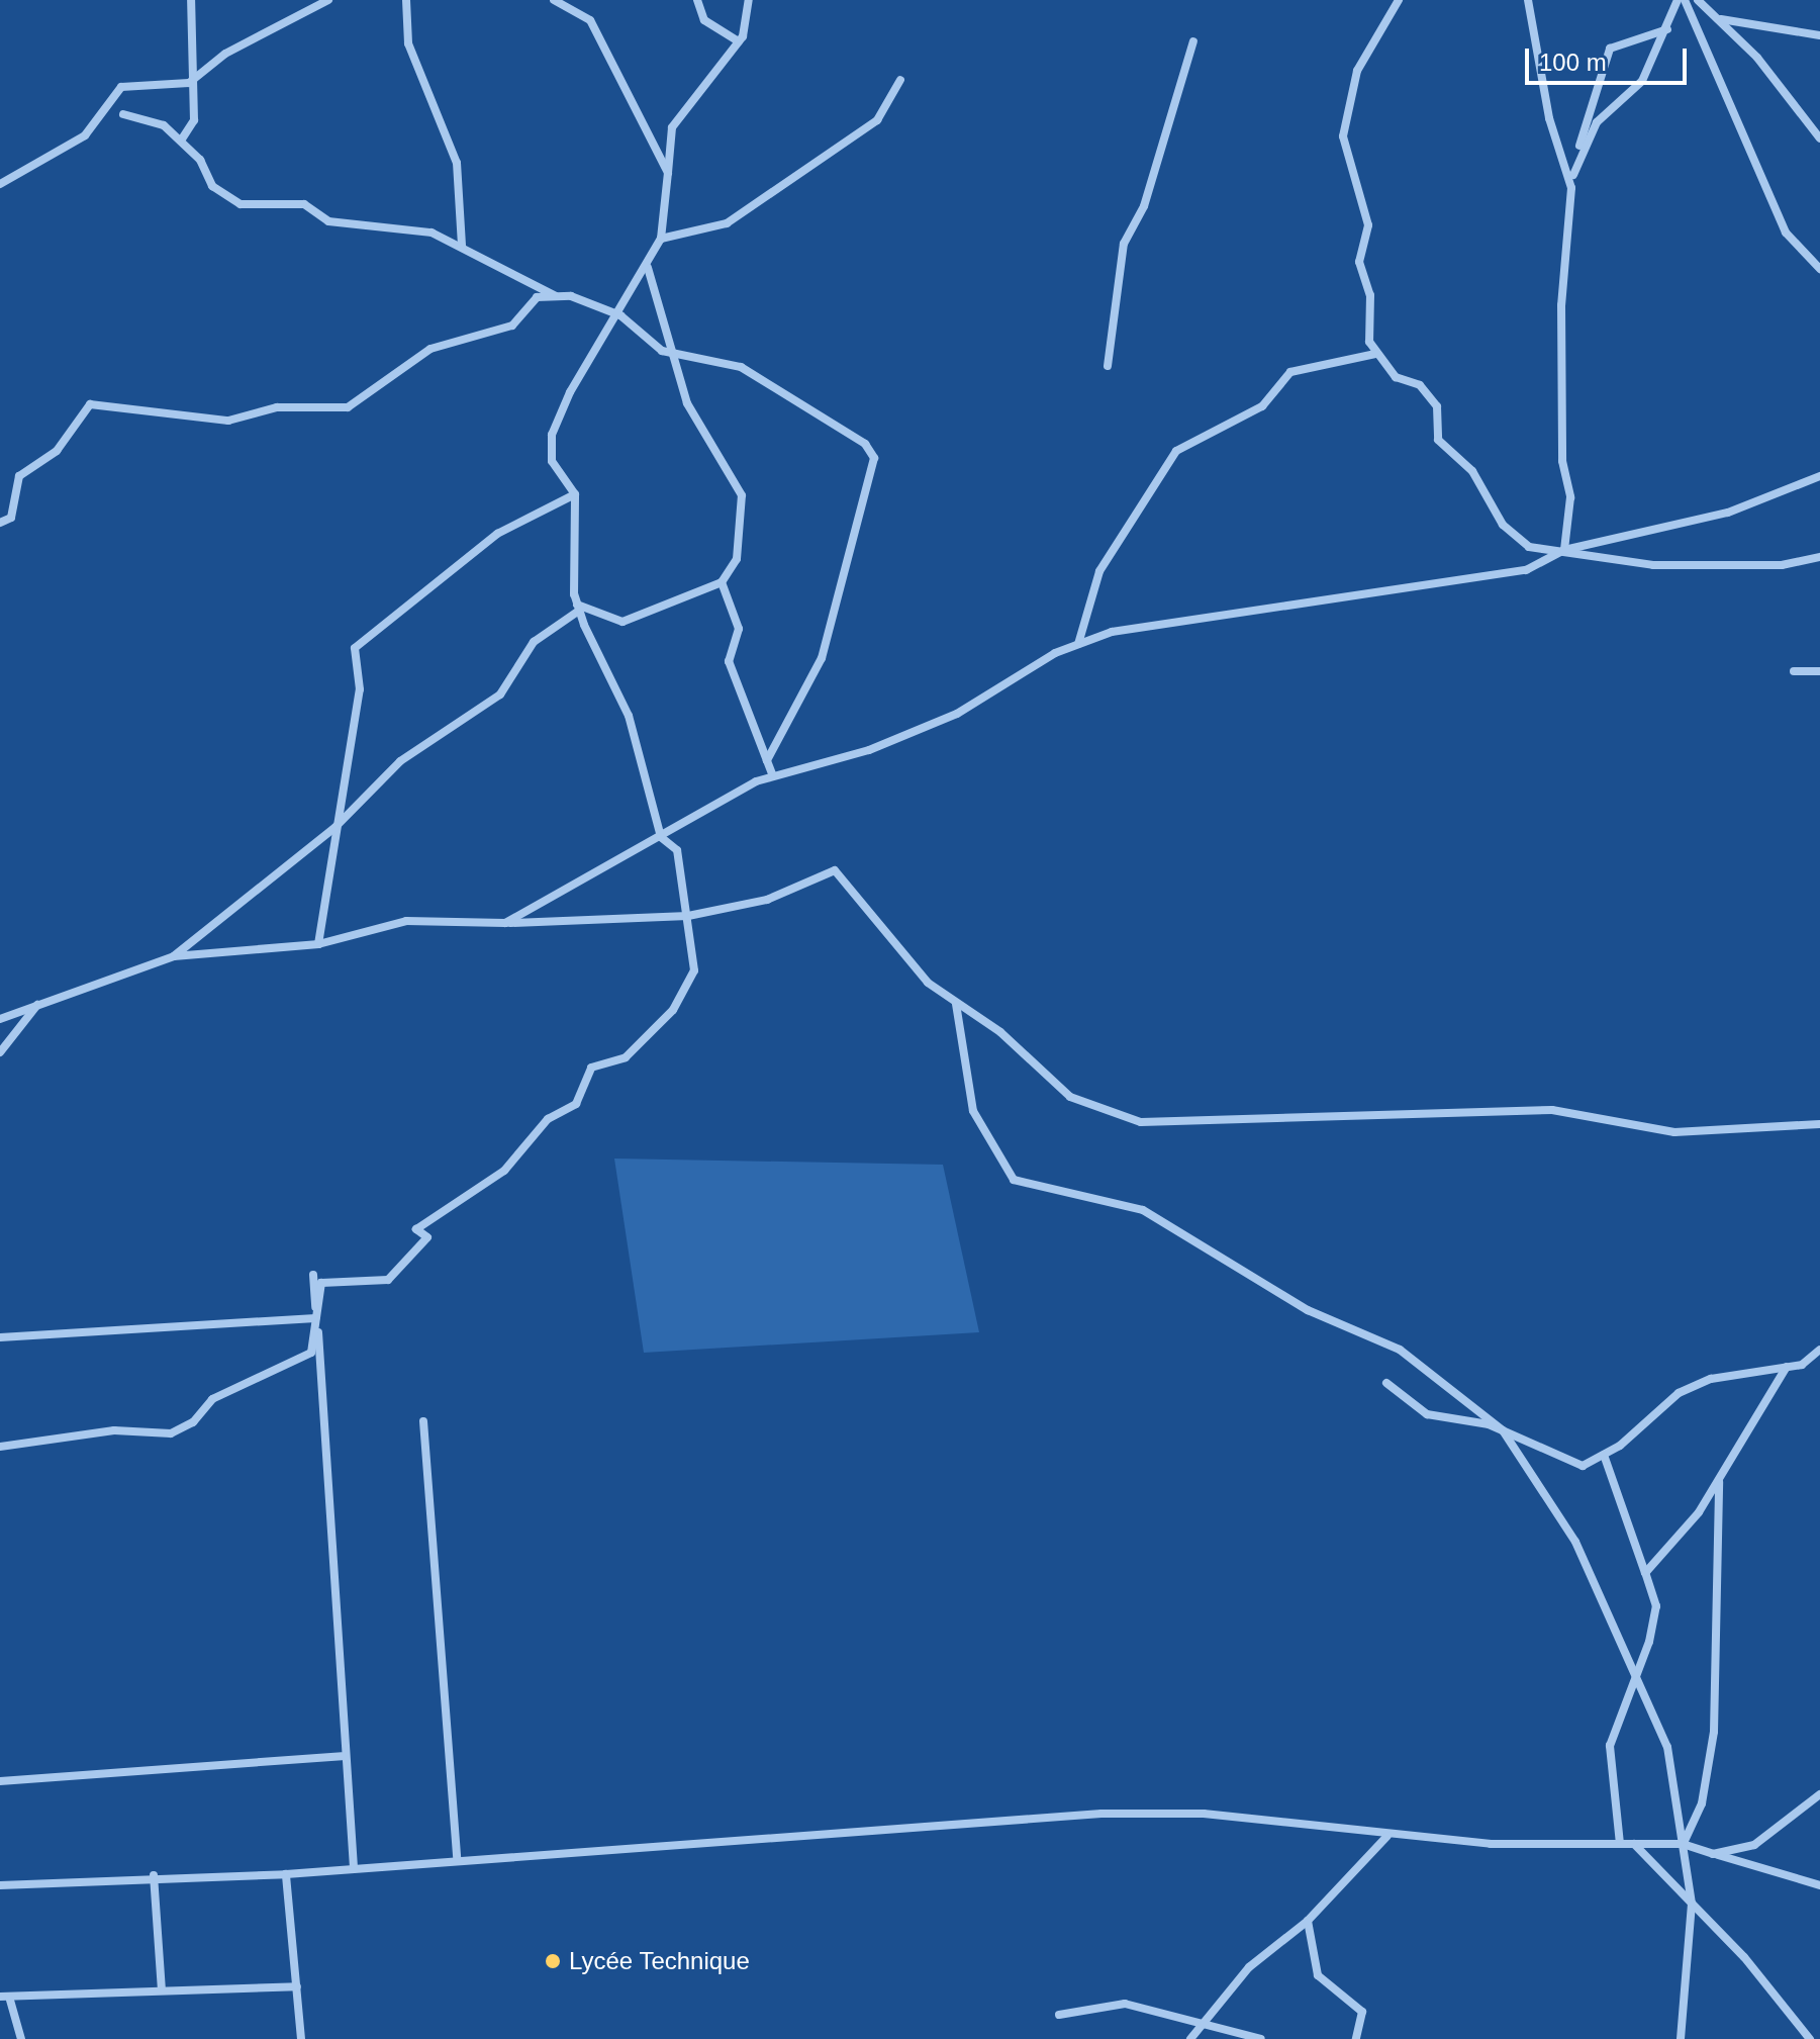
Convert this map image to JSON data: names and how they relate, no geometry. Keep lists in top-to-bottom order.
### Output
{
  "places": ["Lycée Technique"],
  "scale_bar": "100 m"
}
